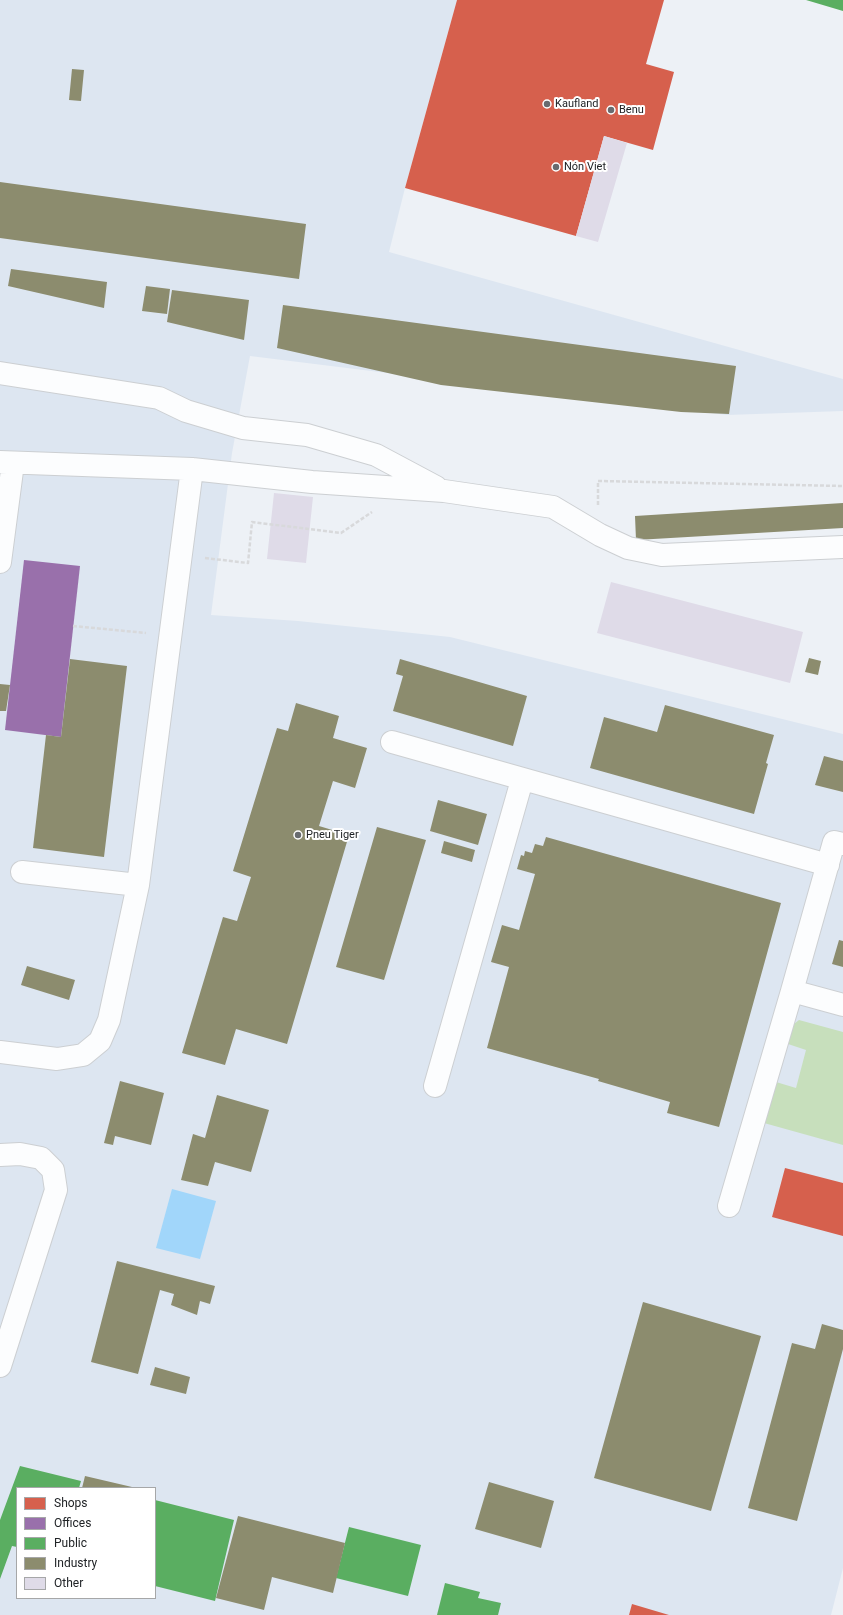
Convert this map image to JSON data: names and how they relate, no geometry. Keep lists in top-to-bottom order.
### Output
{
  "places": [
    "Kaufland",
    "Benu",
    "Nón Viet",
    "Pneu Tiger"
  ],
  "legend": [
    "Shops",
    "Offices",
    "Public",
    "Industry",
    "Other"
  ]
}
